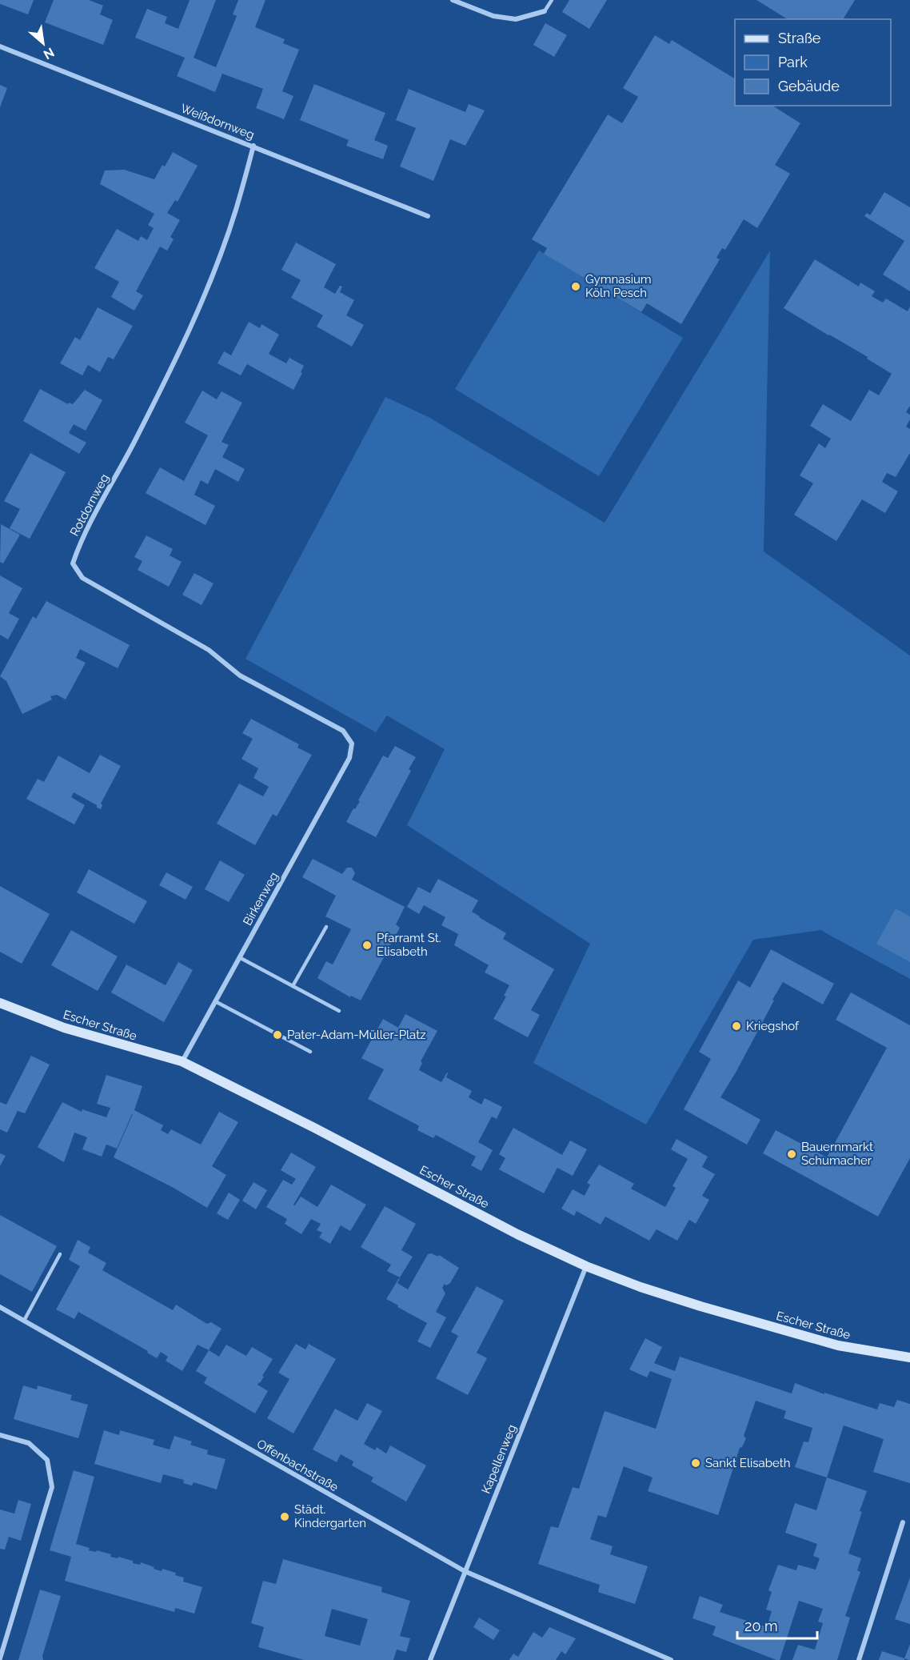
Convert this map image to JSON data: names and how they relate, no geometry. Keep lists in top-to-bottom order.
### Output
{
  "streets": {
    "main road": ["Escher Straße"],
    "street": [
      "Weißdornweg",
      "Rotdornweg",
      "Birkenweg",
      "Kapellenweg",
      "Offenbachstraße"
    ]
  },
  "crossings": [
    ["Weißdornweg", "Rotdornweg"],
    ["Rotdornweg", "Birkenweg"],
    ["Birkenweg", "Escher Straße"],
    ["Escher Straße", "Kapellenweg"],
    ["Kapellenweg", "Offenbachstraße"]
  ],
  "places": [
    "Gymnasium Köln Pesch",
    "Pfarramt St. Elisabeth",
    "Kriegshof",
    "Pater-Adam-Müller-Platz",
    "Bauernmarkt Schumacher",
    "Sankt Elisabeth",
    "Städt. Kindergarten"
  ],
  "legend": ["Straße", "Park", "Gebäude"],
  "scale_bar": "20 m",
  "north": "bottom right"
}
